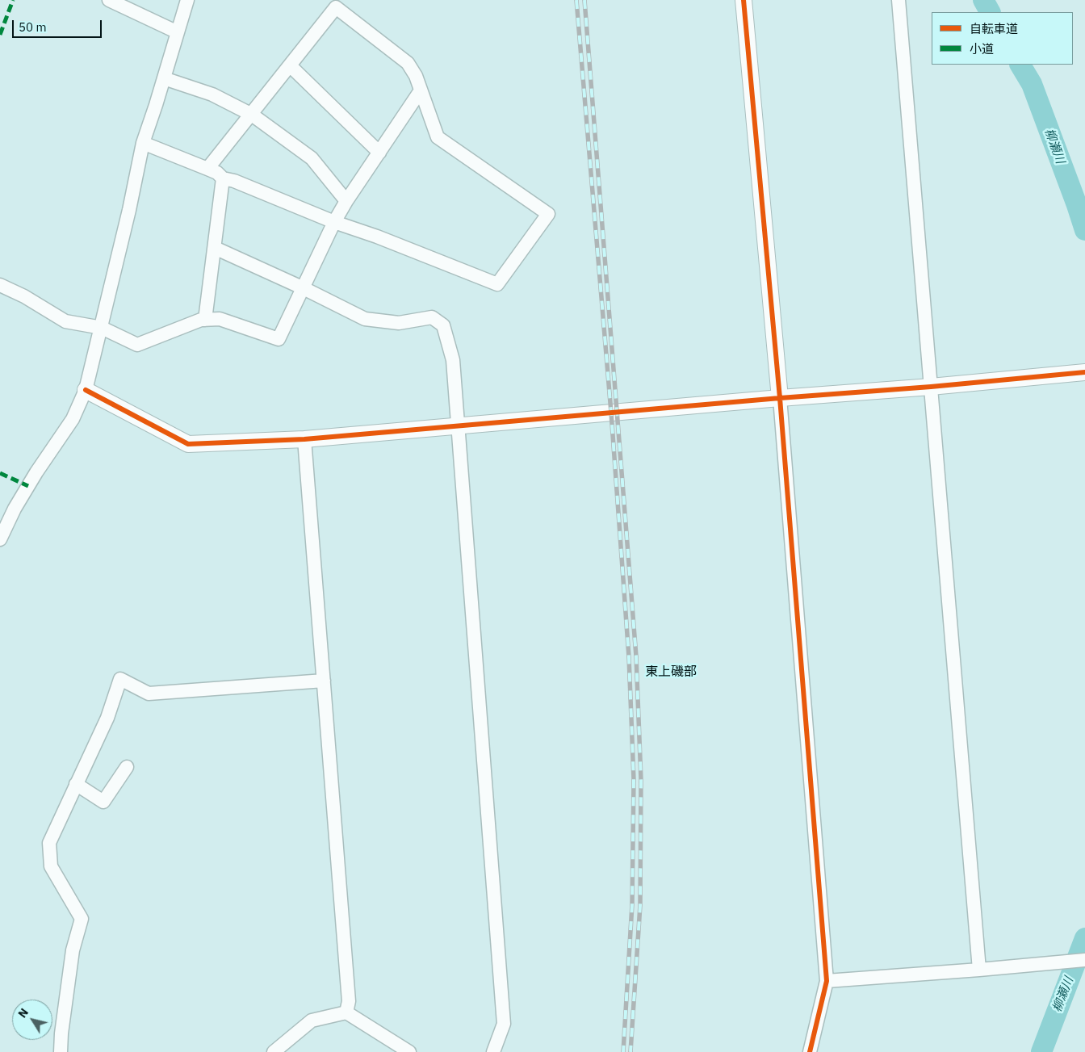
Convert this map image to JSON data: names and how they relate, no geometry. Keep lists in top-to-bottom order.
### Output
{
  "districts": ["東上磯部"],
  "water": ["柳瀬川"],
  "legend": ["自転車道", "小道"],
  "scale_bar": "50 m",
  "north": "top left"
}
